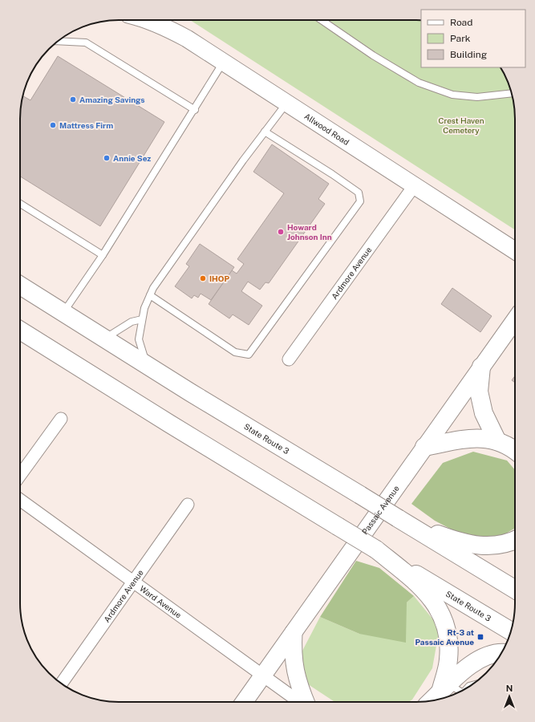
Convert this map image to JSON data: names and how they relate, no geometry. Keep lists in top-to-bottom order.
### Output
{
  "streets": {
    "highway": ["State Route 3"],
    "main road": ["Allwood Road", "Passaic Avenue"],
    "street": ["Ardmore Avenue", "Ward Avenue"]
  },
  "crossings": [
    ["Allwood Road", "Ardmore Avenue"],
    ["Ardmore Avenue", "Ward Avenue"],
    ["Passaic Avenue", "Ward Avenue"]
  ],
  "parks": ["Crest Haven Cemetery"],
  "places": {
    "other": [
      "Amazing Savings",
      "Mattress Firm",
      "Annie Sez",
      "Howard Johnson Inn",
      "IHOP"
    ],
    "transit": ["Rt-3 at Passaic Avenue"]
  },
  "legend": ["Road", "Park", "Building"],
  "north": "top"
}
